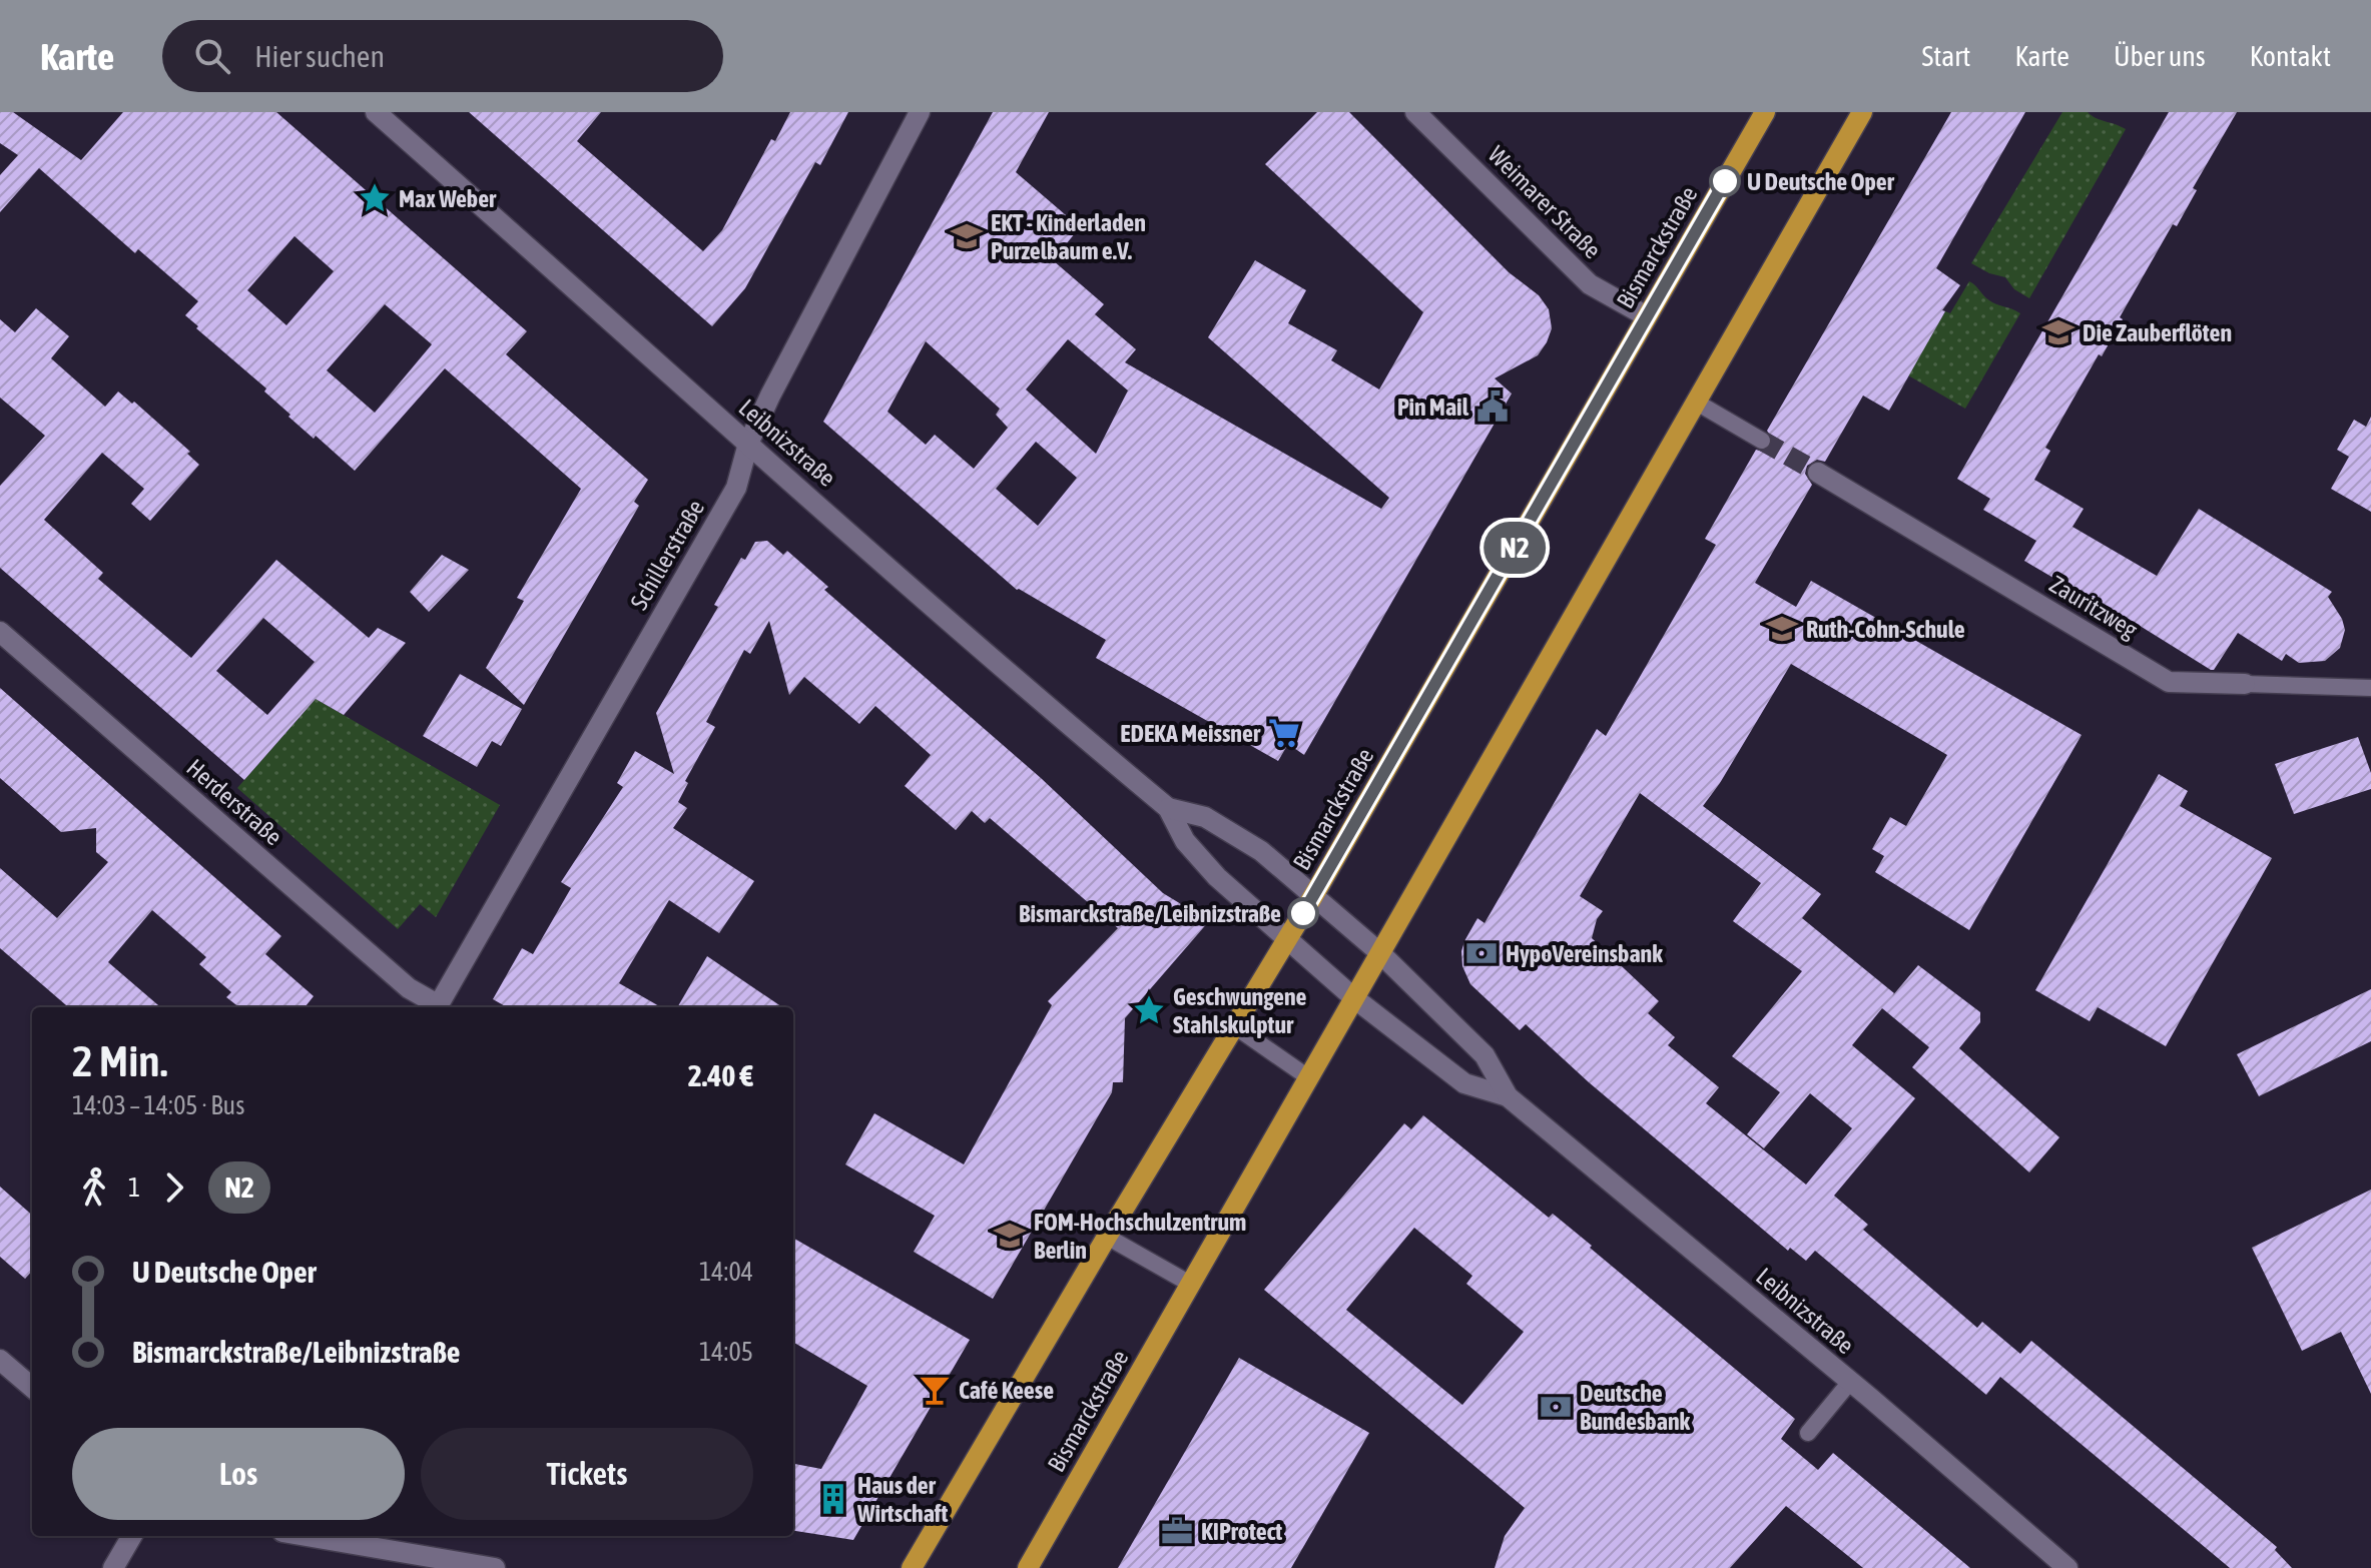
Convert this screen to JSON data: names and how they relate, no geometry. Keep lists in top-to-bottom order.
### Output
{
  "streets": {
    "main road": ["Bismarckstraße"],
    "street": [
      "Weimarer Straße",
      "Leibnizstraße",
      "Schillerstraße",
      "Zauritzweg",
      "Herderstraße"
    ]
  },
  "crossings": [
    ["Weimarer Straße", "Bismarckstraße"],
    ["Bismarckstraße", "Leibnizstraße"],
    ["Leibnizstraße", "Schillerstraße"]
  ],
  "places": {
    "other": ["U Deutsche Oper", "Bismarckstraße/Leibnizstraße"],
    "place": ["Max Weber", "Geschwungene Stahlskulptur"],
    "school or university": [
      "EKT - Kinderladen Purzelbaum e.V.",
      "Die Zauberflöten",
      "Ruth-Cohn-Schule",
      "FOM-Hochschulzentrum Berlin"
    ],
    "public building": ["Pin Mail"],
    "supermarket": ["EDEKA Meissner"],
    "bank": ["HypoVereinsbank", "Deutsche Bundesbank"],
    "bar": ["Café Keese"],
    "building": ["Haus der Wirtschaft"],
    "office": ["KIProtect"]
  },
  "lines": ["bus line N2"],
  "page": {
    "header": "Karte",
    "search": "Hier suchen",
    "nav": [
      "Start",
      "Karte",
      "Über uns",
      "Kontakt"
    ],
    "on_map": "N2",
    "heading": ["2 Min.", "14:03 – 14:05 · Bus", "2.40 €"],
    "legs": ["1", "N2"],
    "list": [
      {
        "name": "U Deutsche Oper",
        "value": "14:04"
      },
      {
        "name": "Bismarckstraße/Leibnizstraße",
        "value": "14:05"
      }
    ],
    "buttons": ["Los", "Tickets"]
  }
}
